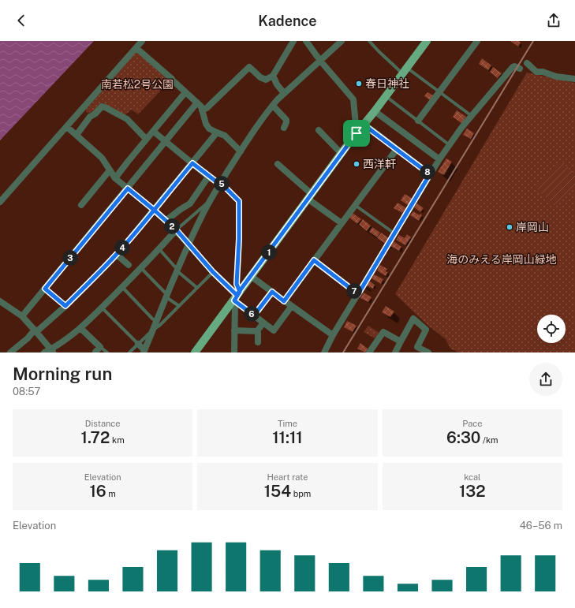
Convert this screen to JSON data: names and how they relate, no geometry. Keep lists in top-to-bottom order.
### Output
{
  "parks": ["南若松2号公園", "海のみえる岸岡山緑地"],
  "places": ["春日神社", "西洋軒", "岸岡山"],
  "page": {
    "header": "Kadence",
    "pins": [
      "8",
      "5",
      "2",
      "4",
      "1",
      "3",
      "7",
      "6"
    ],
    "heading": ["Morning run", "08:57"],
    "stats": [
      ["Distance", "1.72 km"],
      ["Time", "11:11"],
      ["Pace", "6:30 /km"],
      ["Elevation", "16 m"],
      ["Heart rate", "154 bpm"],
      ["kcal", "132"]
    ],
    "chart": ["Elevation", "46–56 m"]
  }
}
